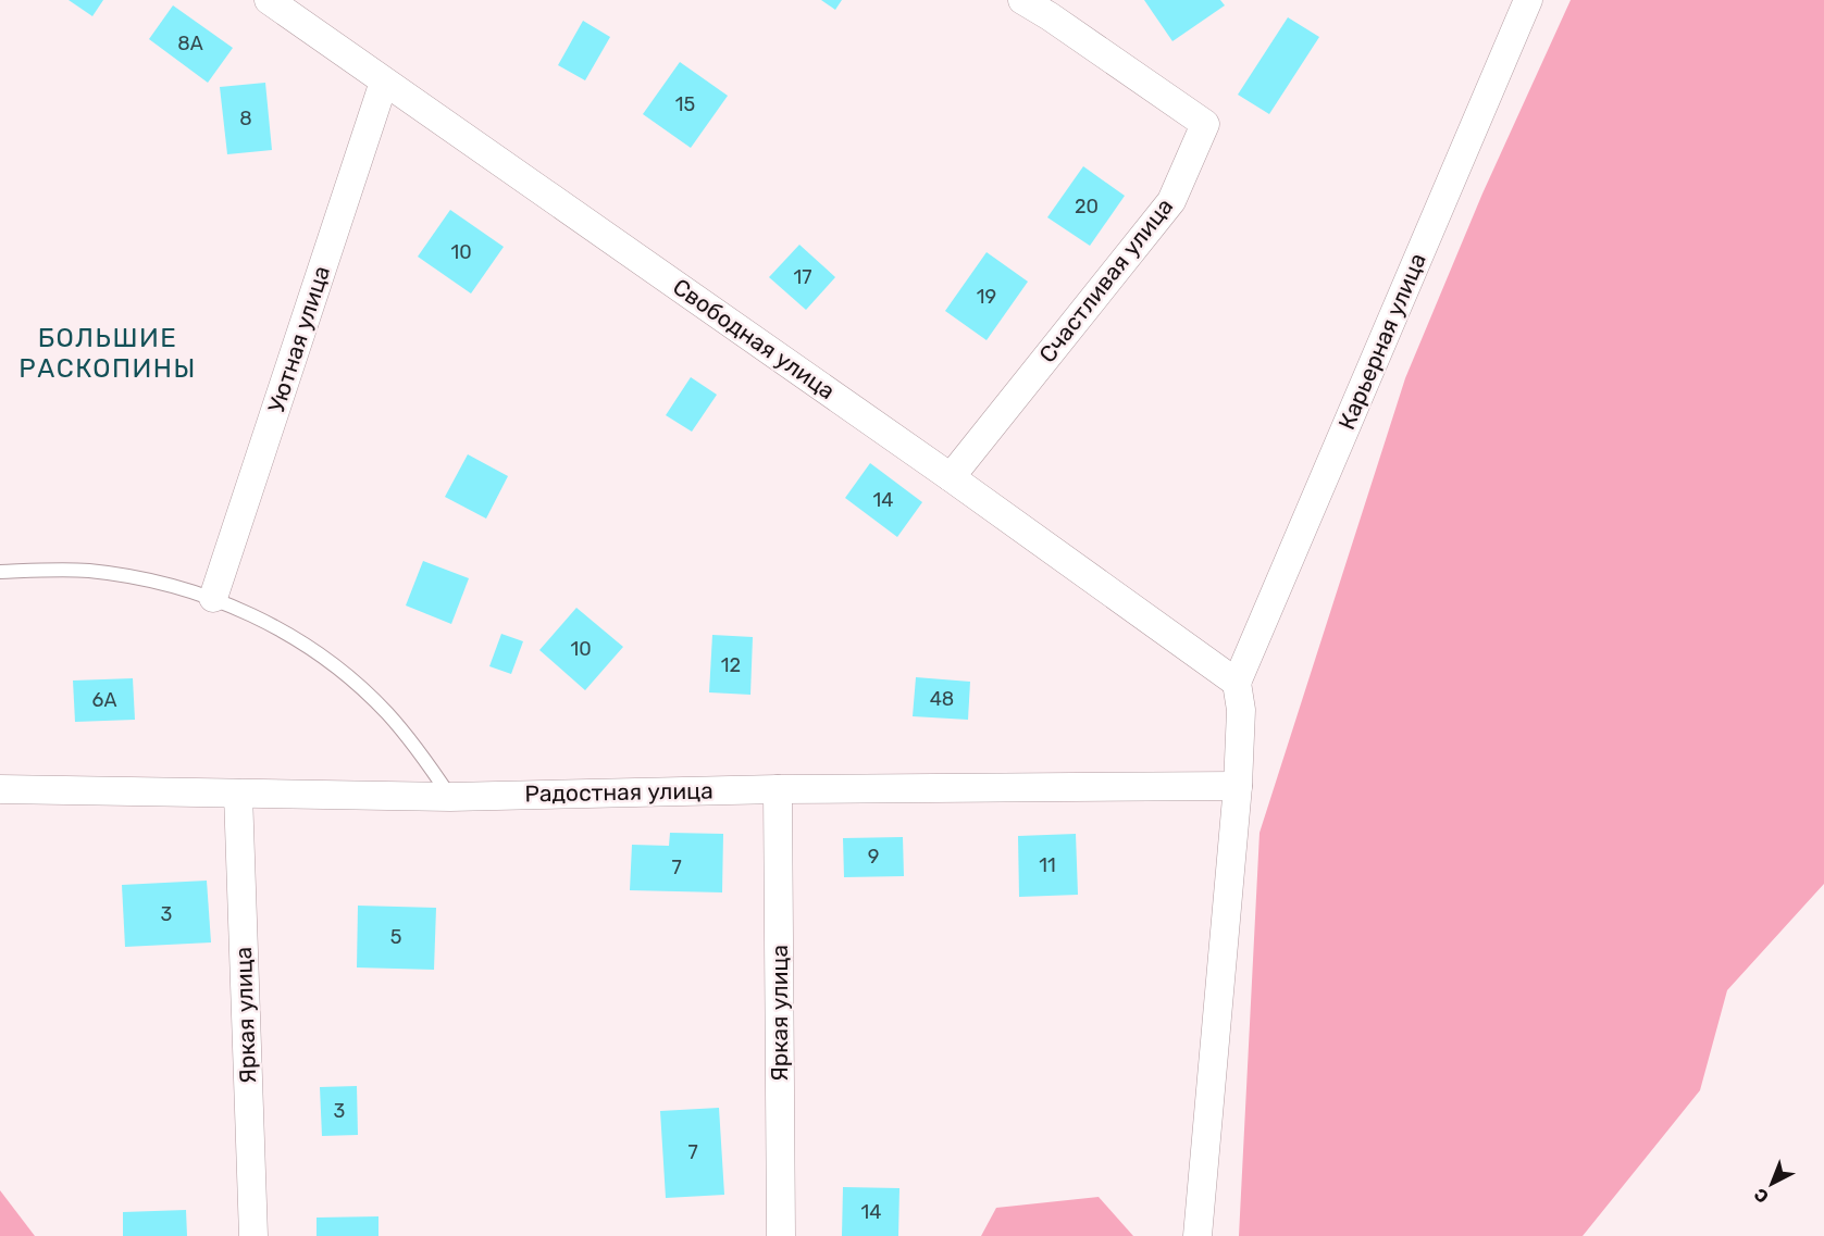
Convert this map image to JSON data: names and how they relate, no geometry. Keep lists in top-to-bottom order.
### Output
{
  "streets": {
    "street": [
      "Счастливая улица",
      "Уютная улица",
      "Свободная улица",
      "Карьерная улица",
      "Радостная улица",
      "Яркая улица"
    ]
  },
  "crossings": [
    ["Счастливая улица", "Свободная улица"],
    ["Уютная улица", "Свободная улица"],
    ["Свободная улица", "Карьерная улица"],
    ["Радостная улица", "Яркая улица"]
  ],
  "districts": ["БОЛЬШИЕ РАСКОПИНЫ"],
  "house_numbers": [
    "8А",
    "15",
    "8",
    "20",
    "10",
    "17",
    "19",
    "14",
    "10",
    "12",
    "48",
    "6А",
    "9",
    "11",
    "7",
    "3",
    "5",
    "3",
    "7",
    "14"
  ],
  "north": "bottom left"
}
